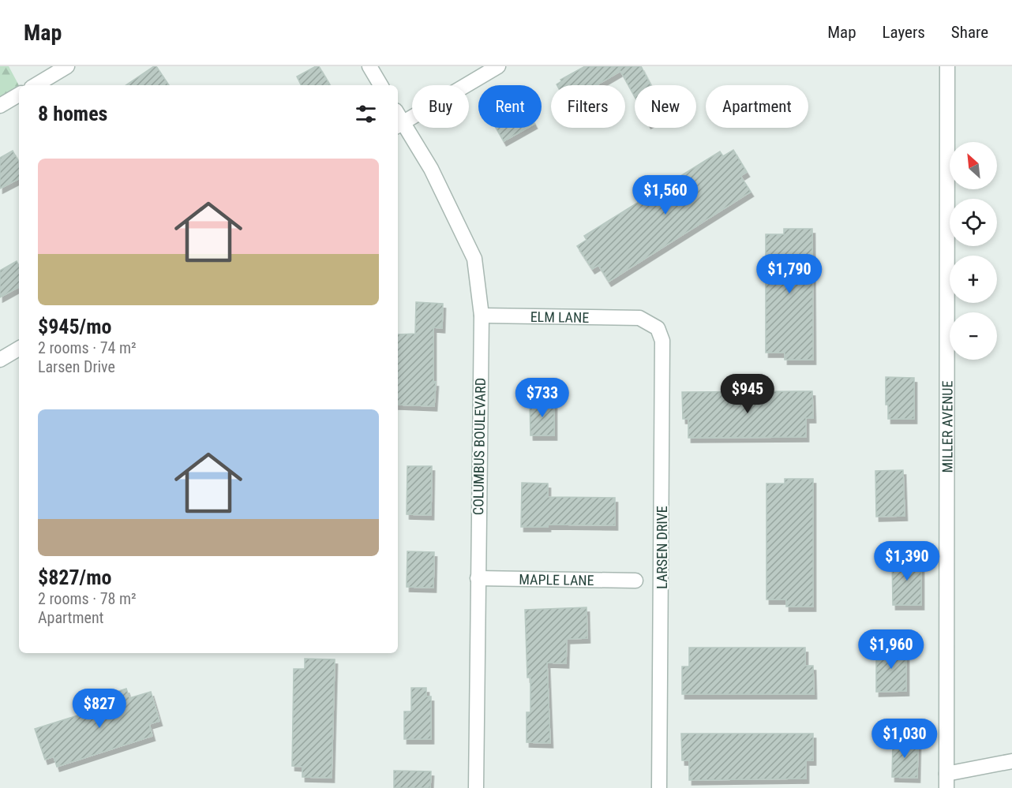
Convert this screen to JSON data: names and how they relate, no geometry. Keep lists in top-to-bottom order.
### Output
{
  "streets": {
    "street": [
      "ELM LANE",
      "MILLER AVENUE",
      "COLUMBUS BOULEVARD",
      "LARSEN DRIVE",
      "MAPLE LANE"
    ]
  },
  "crossings": [
    ["ELM LANE", "COLUMBUS BOULEVARD"],
    ["ELM LANE", "LARSEN DRIVE"],
    ["COLUMBUS BOULEVARD", "MAPLE LANE"]
  ],
  "north": "top left",
  "page": {
    "header": "Map",
    "nav": ["Map", "Layers", "Share"],
    "chip": [
      "Buy",
      "Rent",
      "Filters",
      "New",
      "Apartment"
    ],
    "heading": "8 homes",
    "map_buttons": ["+", "−"],
    "list": [
      {
        "name": "$945/mo",
        "note": "2 rooms · 74 m² · Larsen Drive"
      },
      {
        "name": "$827/mo",
        "note": "2 rooms · 78 m² · Apartment"
      }
    ],
    "price": [
      "$1,560",
      "$1,790",
      "$945",
      "$733",
      "$1,390",
      "$1,960",
      "$827",
      "$1,030"
    ]
  }
}
